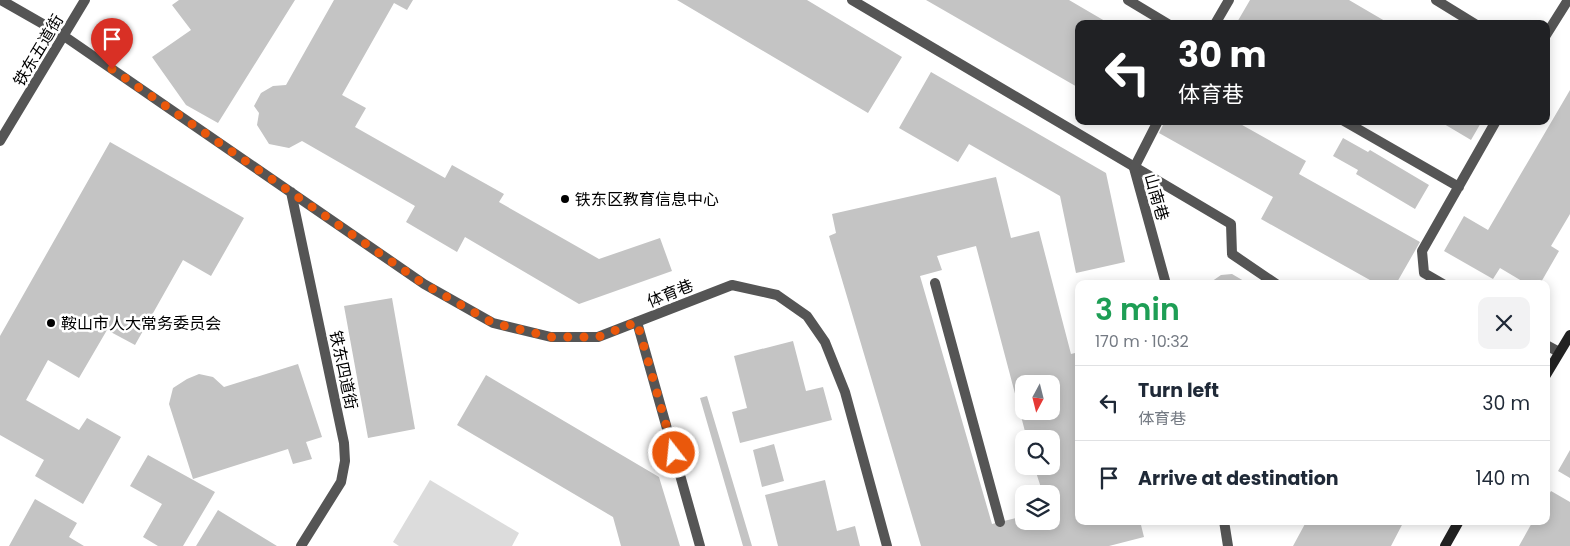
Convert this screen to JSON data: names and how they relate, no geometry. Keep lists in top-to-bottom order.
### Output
{
  "streets": {
    "street": [
      "铁东五道街",
      "山南巷",
      "体育巷",
      "铁东四道街"
    ]
  },
  "crossings": [
    ["铁东五道街", "体育巷"],
    ["体育巷", "铁东四道街"]
  ],
  "places": ["铁东区教育信息中心", "鞍山市人大常务委员会"],
  "north": "bottom",
  "page": {
    "turn": ["30 m", "体育巷"],
    "heading": ["3 min", "170 m · 10:32"],
    "list": [
      {
        "name": "Turn left",
        "note": "体育巷",
        "value": "30 m"
      },
      {
        "name": "Arrive at destination",
        "value": "140 m"
      }
    ]
  }
}
